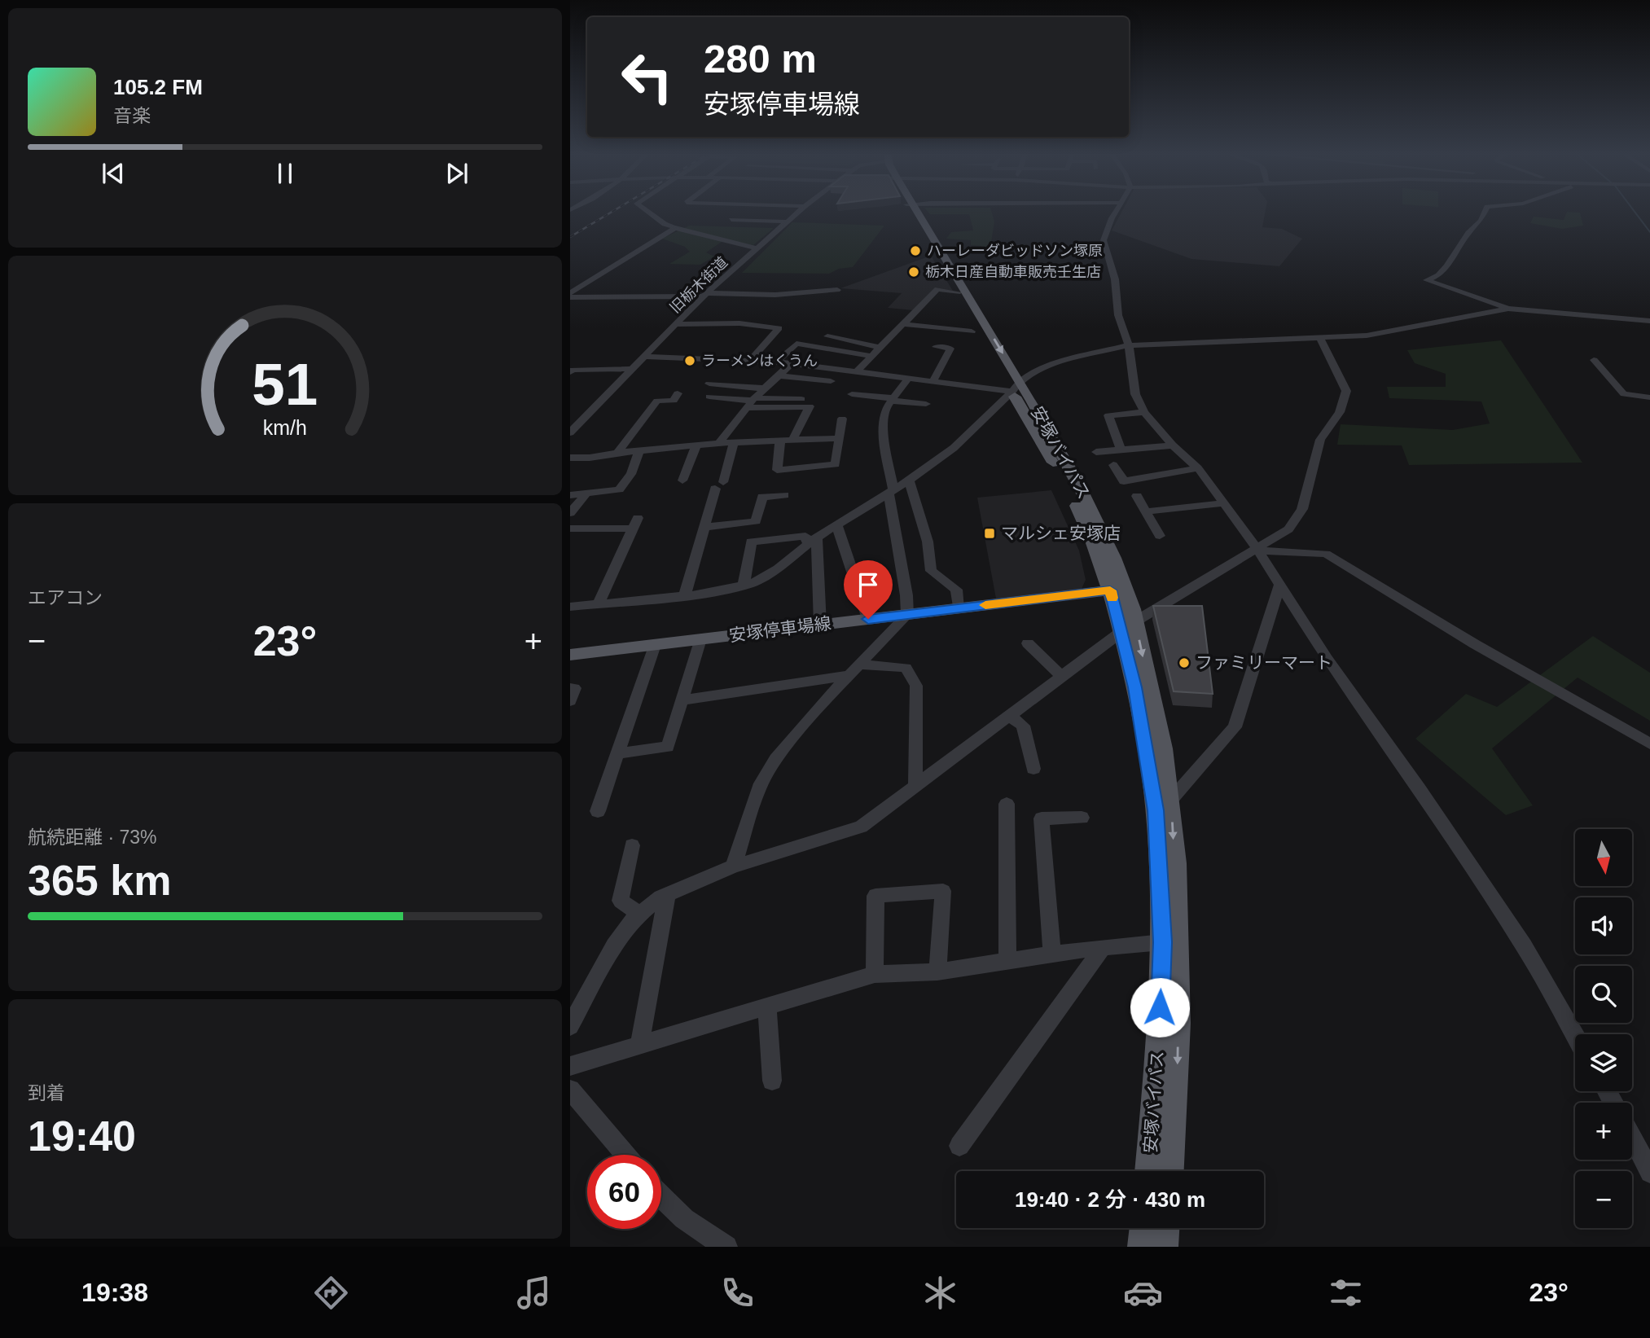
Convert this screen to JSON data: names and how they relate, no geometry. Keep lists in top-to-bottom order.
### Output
{
  "streets": {
    "main road": ["安塚バイパス", "安塚停車場線"],
    "street": ["旧栃木街道"]
  },
  "crossings": [
    ["安塚バイパス", "安塚停車場線"]
  ],
  "places": {
    "other": [
      "ハーレーダビッドソン塚原",
      "栃木日産自動車販売壬生店",
      "ラーメンはくうん",
      "ファミリーマート"
    ],
    "transit": ["マルシェ安塚店"]
  },
  "north": "bottom",
  "page": {
    "turn": ["280 m", "安塚停車場線"],
    "song": ["105.2 FM", "音楽"],
    "tile": [
      "エアコン",
      ["航続距離 · 73%", "365 km"],
      ["到着", "19:40"]
    ],
    "heat": ["−", "23°", "+"],
    "map_buttons": ["+", "−"],
    "limit": "60",
    "trip": "19:40 · 2 分 · 430 m",
    "tabs": ["19:38", "23°"],
    "gauge": ["51", "km/h"]
  }
}
